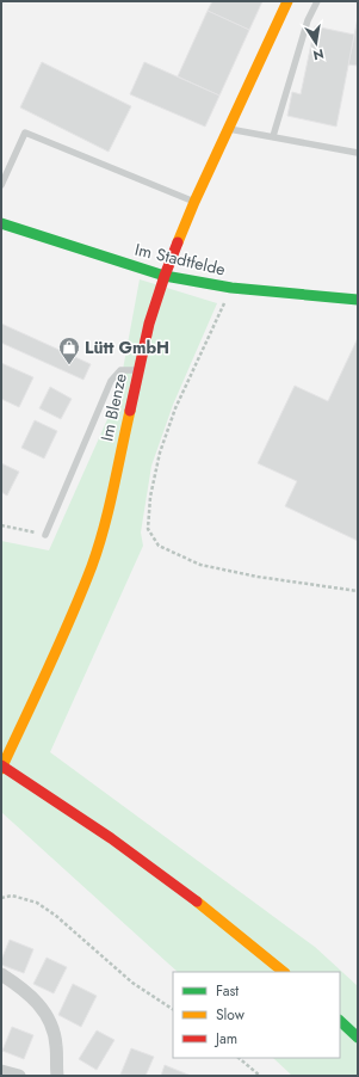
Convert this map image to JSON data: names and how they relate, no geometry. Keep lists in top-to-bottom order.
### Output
{
  "streets": {
    "street": ["Im Stadtfelde", "Im Blenze"]
  },
  "crossings": [
    ["Im Stadtfelde", "Im Blenze"]
  ],
  "places": {
    "shop": ["Lütt GmbH"]
  },
  "legend": ["Fast", "Slow", "Jam"],
  "north": "bottom"
}
